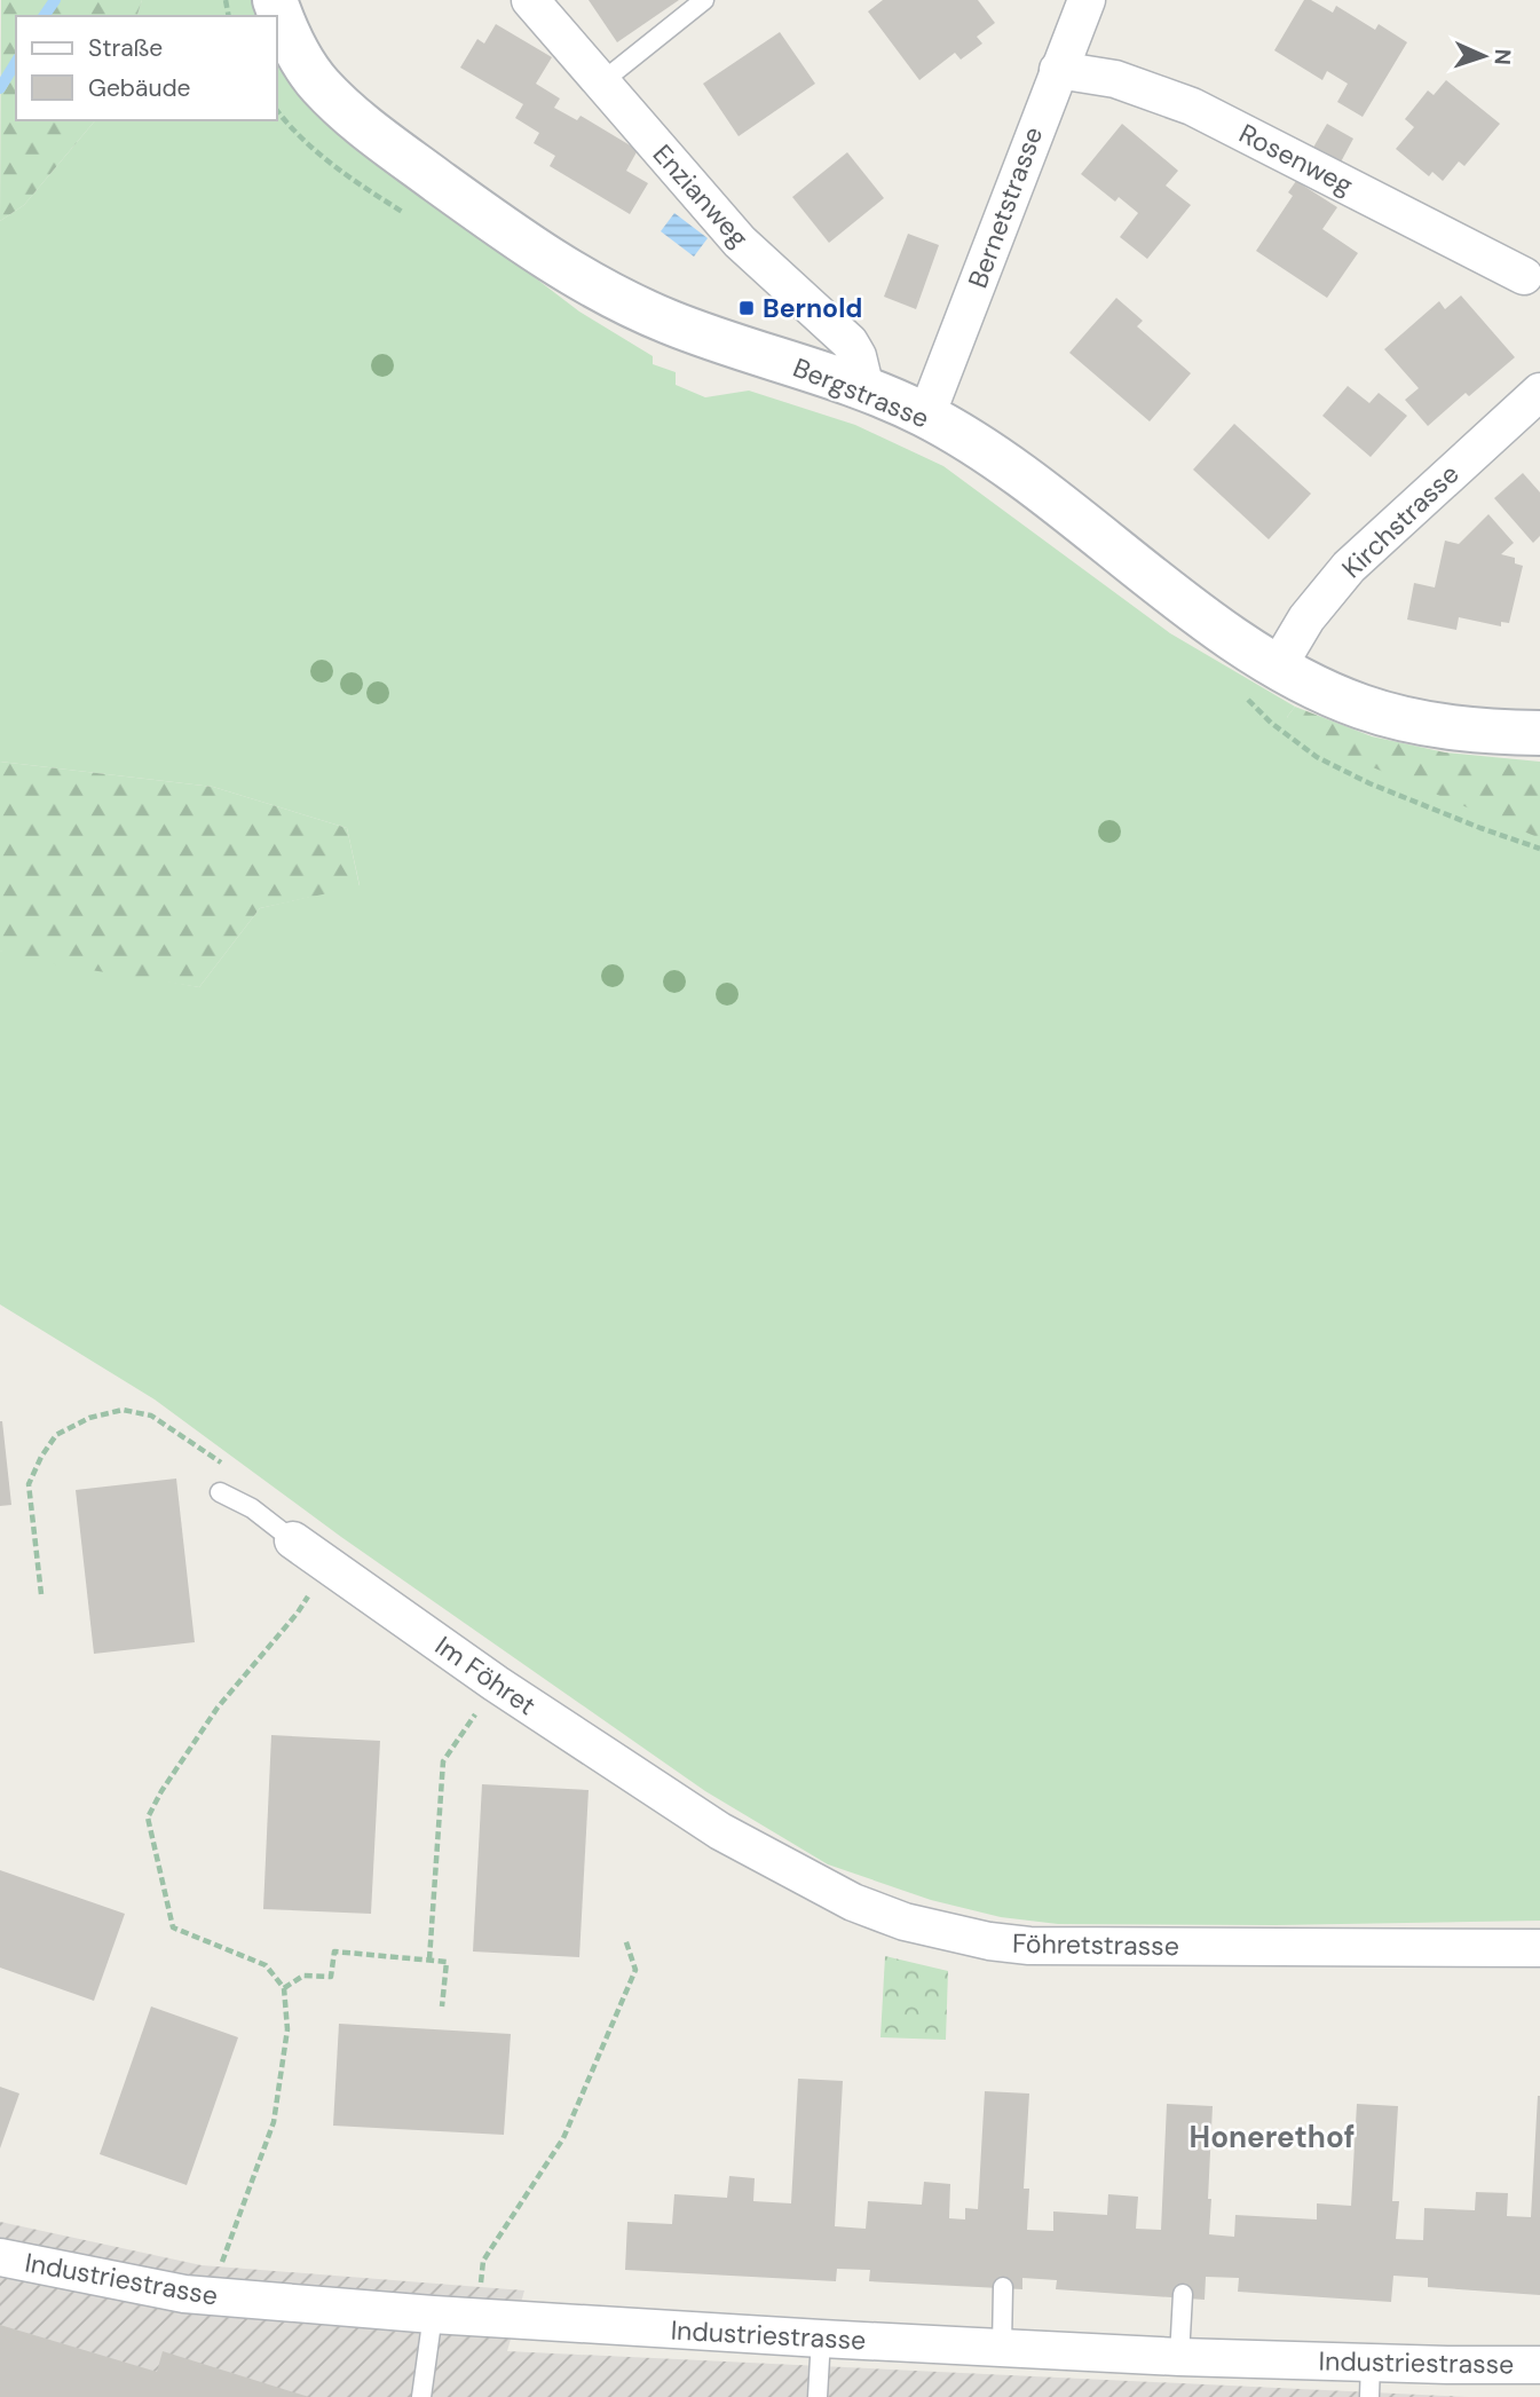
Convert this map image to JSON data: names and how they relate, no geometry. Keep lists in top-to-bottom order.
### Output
{
  "streets": {
    "street": [
      "Rosenweg",
      "Enzianweg",
      "Bernetstrasse",
      "Bergstrasse",
      "Kirchstrasse",
      "Im Föhret",
      "Föhretstrasse",
      "Industriestrasse"
    ]
  },
  "crossings": [
    ["Rosenweg", "Bernetstrasse"],
    ["Enzianweg", "Bergstrasse"],
    ["Bernetstrasse", "Bergstrasse"],
    ["Bergstrasse", "Kirchstrasse"],
    ["Im Föhret", "Föhretstrasse"]
  ],
  "districts": ["Honerethof"],
  "places": {
    "transit": ["Bernold"]
  },
  "legend": ["Straße", "Gebäude"],
  "north": "right"
}
